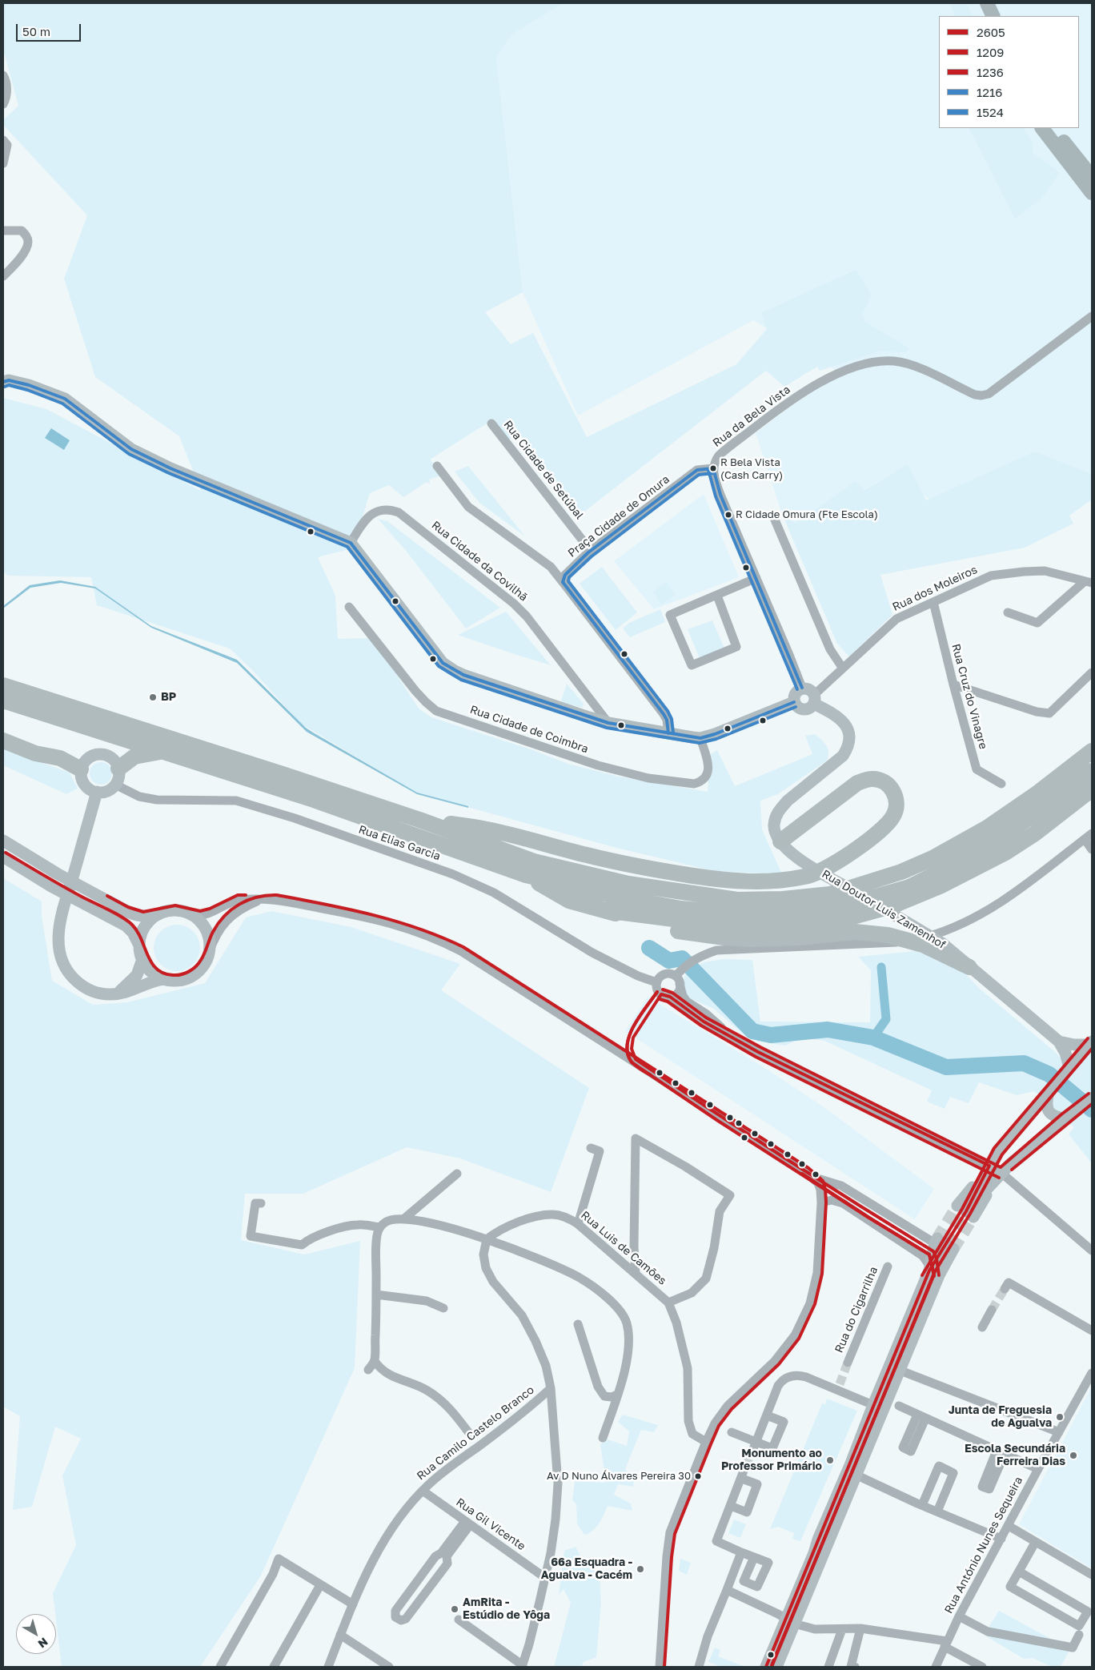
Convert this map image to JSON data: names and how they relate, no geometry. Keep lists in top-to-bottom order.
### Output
{
  "streets": {
    "main road": ["Rua Doutor Luis Zamenhof"],
    "street": [
      "Rua da Bela Vista",
      "Rua Cidade de Setúbal",
      "Praça Cidade de Omura",
      "Rua Cidade da Covilhã",
      "Rua dos Moleiros",
      "Rua Cruz do Vinagre",
      "Rua Cidade de Coimbra",
      "Rua Elias Garcia",
      "Rua Luis de Camões",
      "Rua do Cigarrilha",
      "Rua Camilo Castelo Branco",
      "Rua Gil Vicente",
      "Rua António Nunes Sequeira"
    ]
  },
  "crossings": [
    ["Rua da Bela Vista", "Praça Cidade de Omura"],
    ["Rua Cidade de Setúbal", "Praça Cidade de Omura"],
    ["Rua dos Moleiros", "Rua Cruz do Vinagre"],
    ["Rua Camilo Castelo Branco", "Rua Gil Vicente"]
  ],
  "places": [
    "R Bela Vista (Cash Carry)",
    "R Cidade Omura (Fte Escola)",
    "BP",
    "Junta de Freguesia de Agualva",
    "Escola Secundária Ferreira Dias",
    "Monumento ao Professor Primário",
    "Av D Nuno Álvares Pereira 30",
    "66ª Esquadra - Agualva - Cacém",
    "AmRita - Estúdio de Yôga"
  ],
  "lines": [
    "transit line 1216",
    "transit line 1524",
    "transit line 1236",
    "transit line 1209",
    "transit line 2605"
  ],
  "legend": [
    "2605",
    "1209",
    "1236",
    "1216",
    "1524"
  ],
  "scale_bar": "50 m",
  "north": "bottom right"
}
